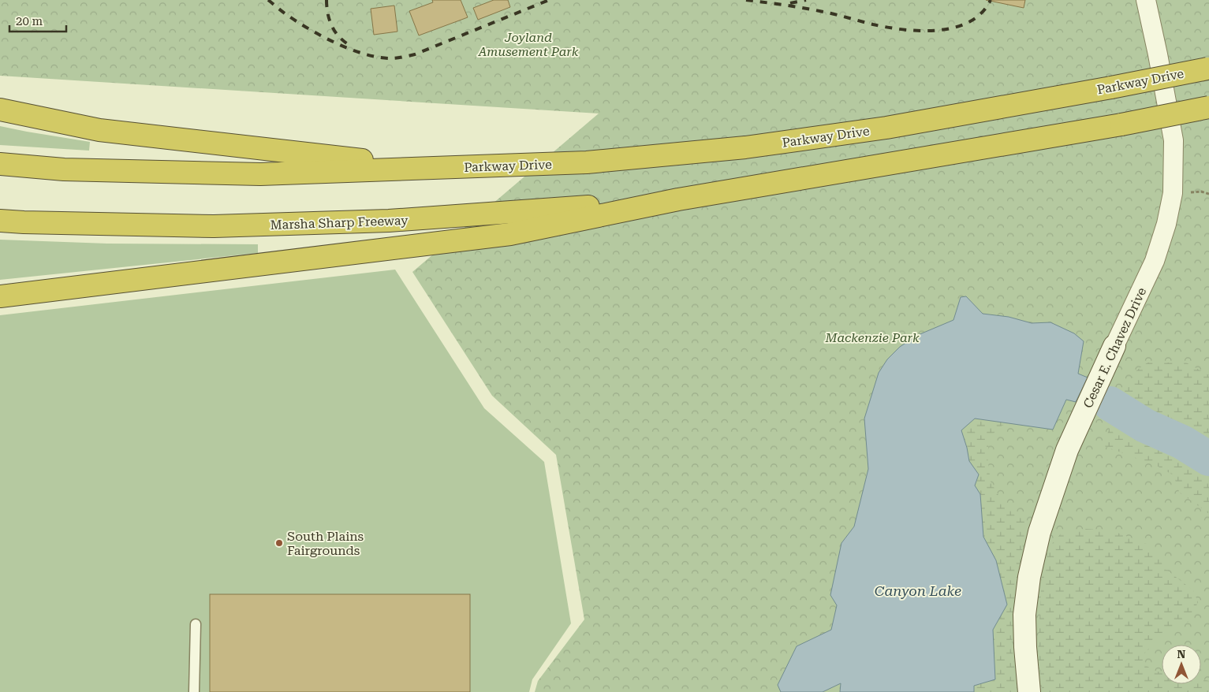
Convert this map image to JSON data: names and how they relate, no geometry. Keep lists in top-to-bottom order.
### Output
{
  "streets": {
    "highway": ["Parkway Drive", "Marsha Sharp Freeway"],
    "street": ["Cesar E. Chavez Drive"]
  },
  "water": ["Canyon Lake"],
  "parks": ["Joyland Amusement Park", "Mackenzie Park"],
  "places": ["South Plains Fairgrounds"],
  "scale_bar": "20 m",
  "north": "top"
}
